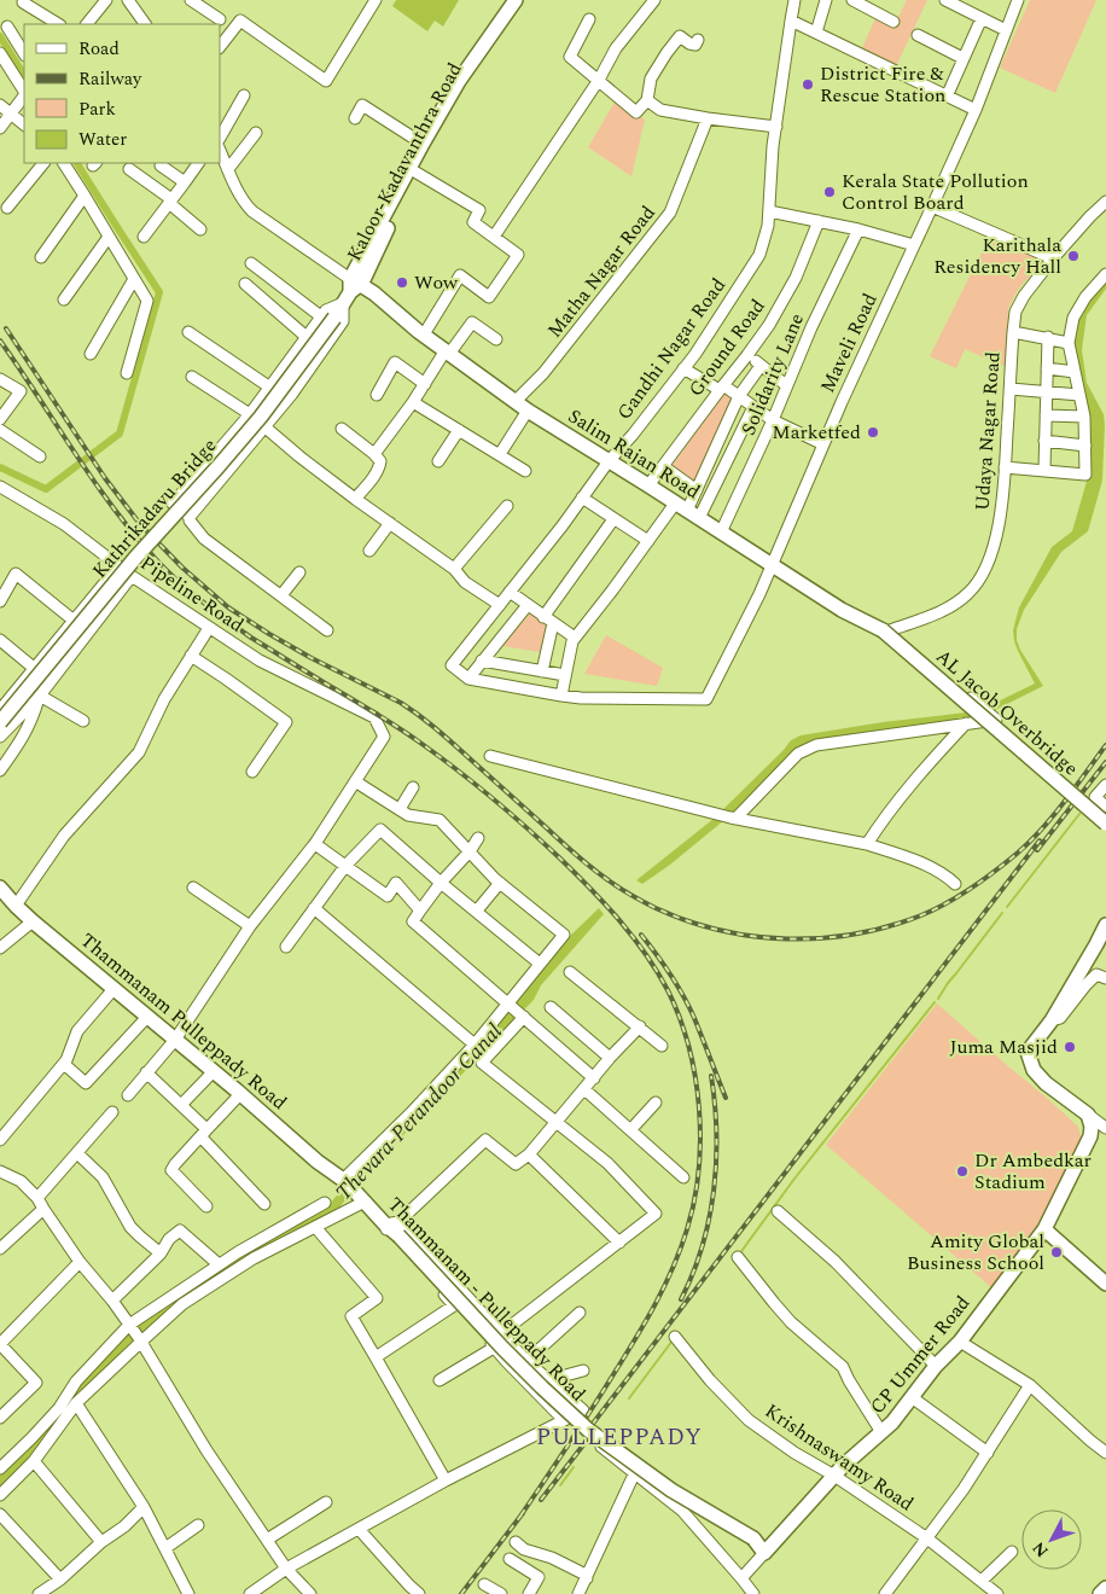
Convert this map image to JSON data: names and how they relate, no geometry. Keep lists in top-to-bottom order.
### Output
{
  "streets": {
    "main road": [
      "Kaloor-Kadavanthra Road",
      "Salim Rajan Road",
      "Kathrikadavu Bridge",
      "AL Jacob Overbridge",
      "Thammanam Pulleppady Road",
      "Thammanam - Pulleppady Road",
      "CP Ummer Road"
    ],
    "street": [
      "Matha Nagar Road",
      "Maveli Road",
      "Ground Road",
      "Gandhi Nagar Road",
      "Solidarity Lane",
      "Udaya Nagar Road",
      "Pipeline Road",
      "Krishnaswamy Road"
    ]
  },
  "crossings": [
    ["Kaloor-Kadavanthra Road", "Salim Rajan Road"],
    ["Kaloor-Kadavanthra Road", "Kathrikadavu Bridge"],
    ["Matha Nagar Road", "Salim Rajan Road"],
    ["Maveli Road", "Salim Rajan Road"],
    ["Ground Road", "Salim Rajan Road"],
    ["Gandhi Nagar Road", "Salim Rajan Road"],
    ["Solidarity Lane", "Salim Rajan Road"],
    ["Udaya Nagar Road", "Salim Rajan Road"],
    ["Udaya Nagar Road", "AL Jacob Overbridge"],
    ["Salim Rajan Road", "Kathrikadavu Bridge"],
    ["Salim Rajan Road", "AL Jacob Overbridge"],
    ["Thammanam Pulleppady Road", "Thammanam - Pulleppady Road"],
    ["Thammanam - Pulleppady Road", "CP Ummer Road"],
    ["CP Ummer Road", "Krishnaswamy Road"]
  ],
  "districts": ["PULLEPPADY"],
  "water": ["Thevara-Perandoor Canal"],
  "places": [
    "District Fire & Rescue Station",
    "Kerala State Pollution Control Board",
    "Karithala Residency Hall",
    "Wow",
    "Marketfed",
    "Juma Masjid",
    "Dr Ambedkar Stadium",
    "Amity Global Business School"
  ],
  "legend": [
    "Road",
    "Railway",
    "Park",
    "Water"
  ],
  "north": "bottom left"
}
